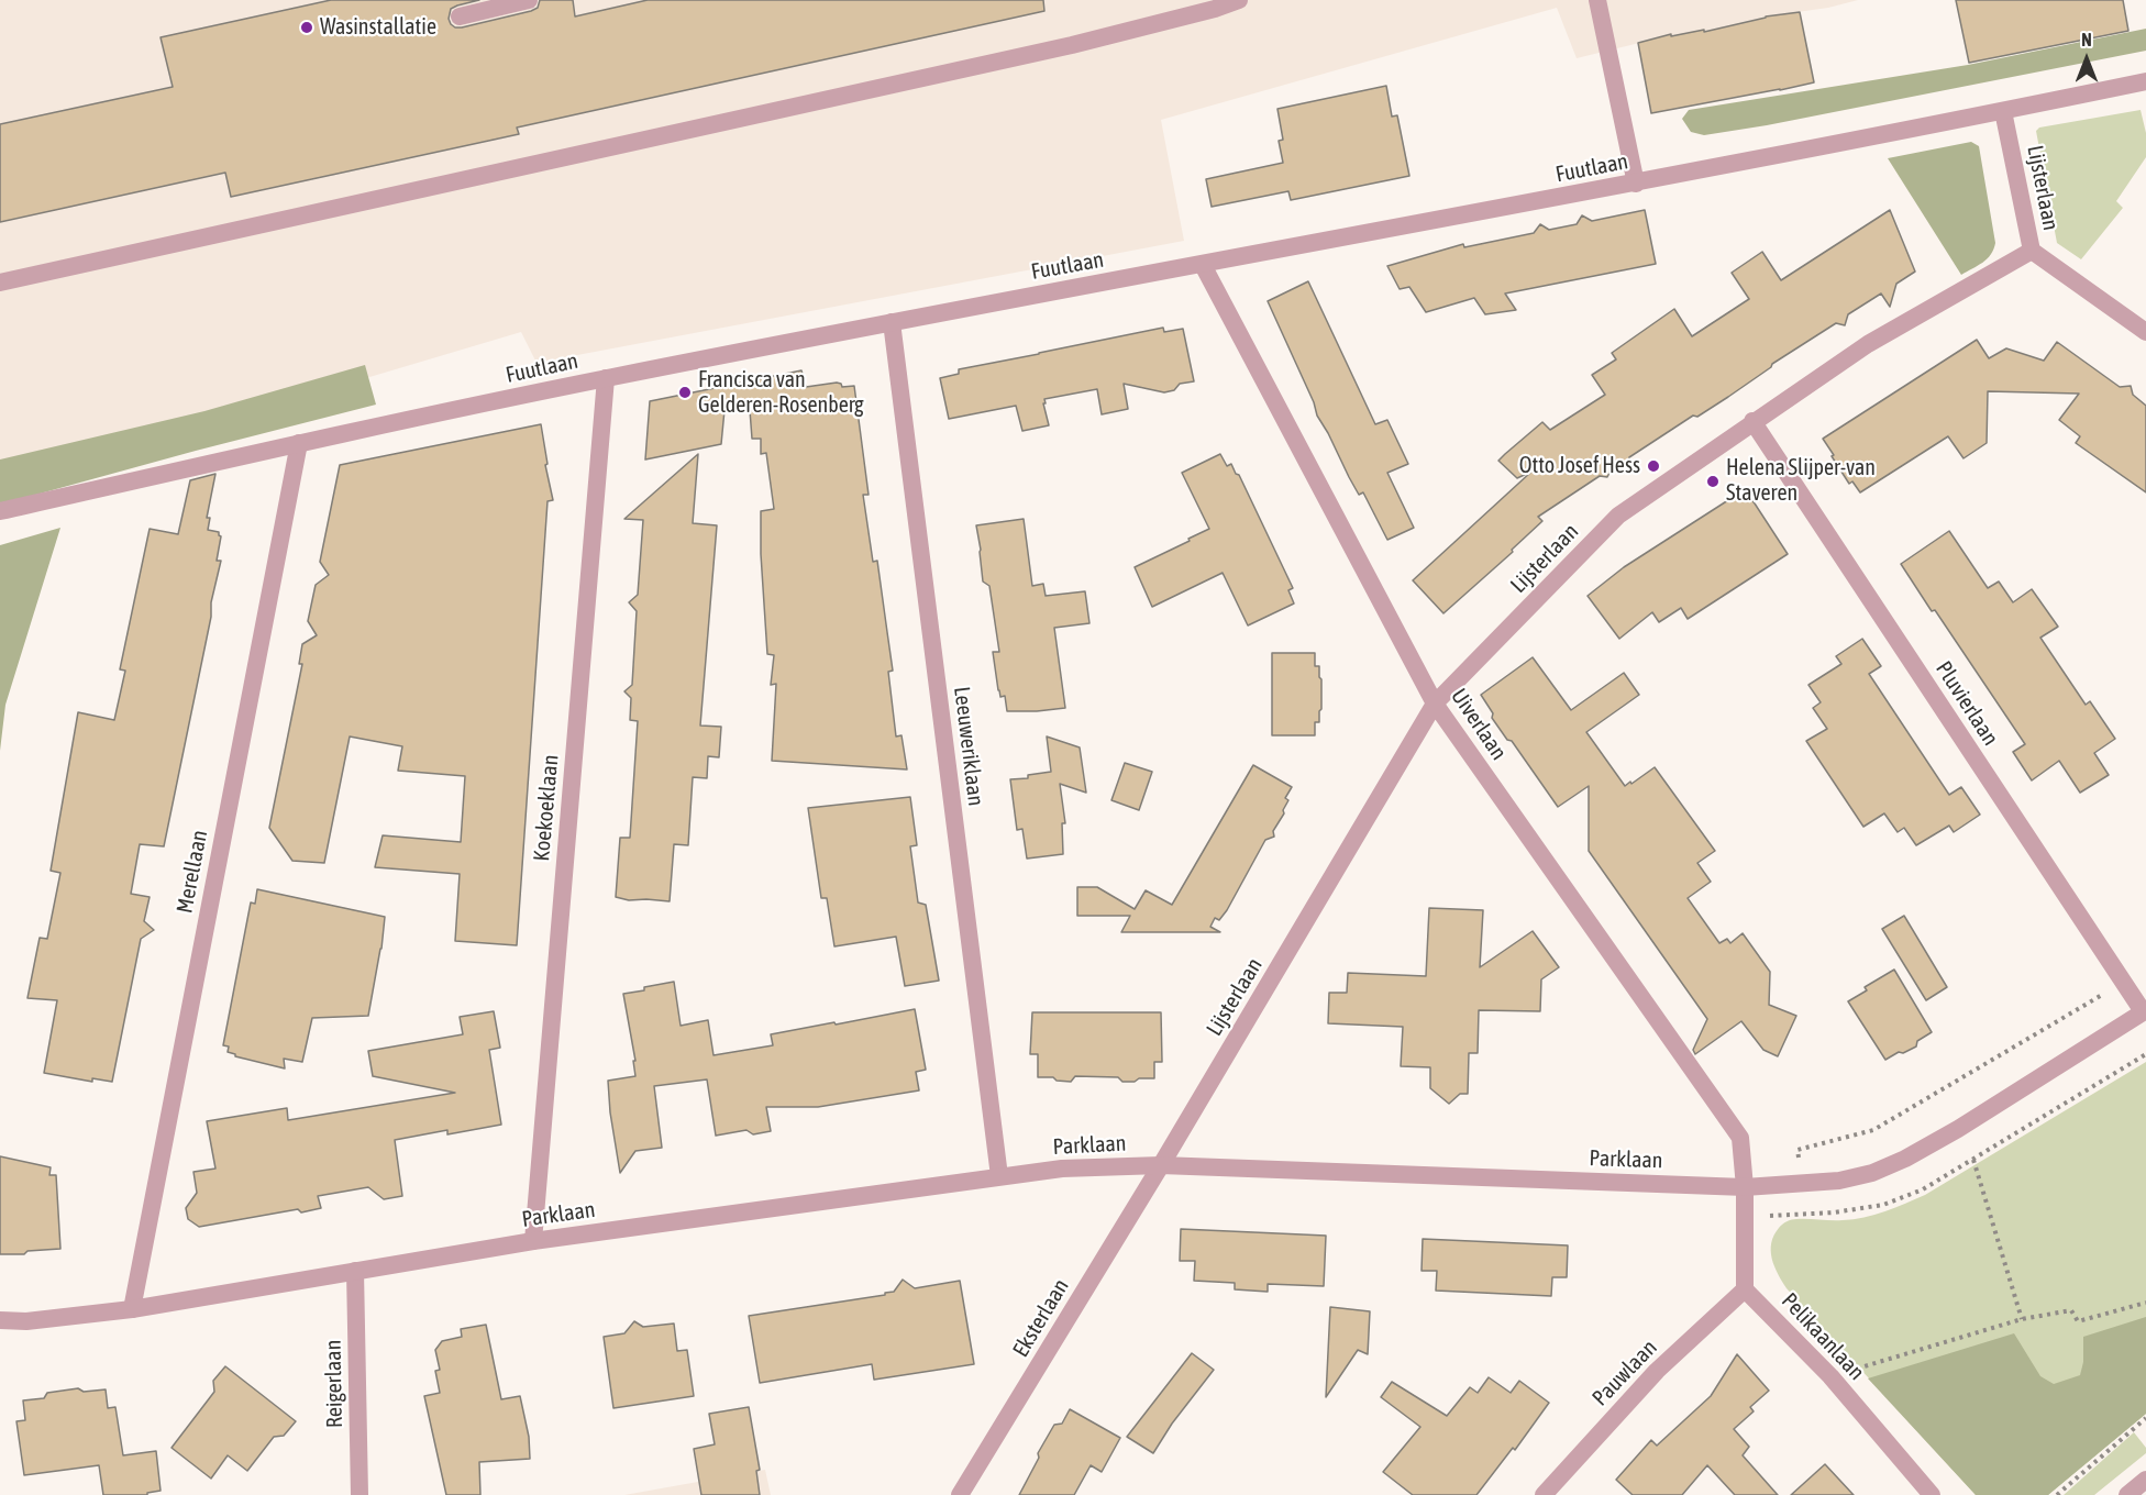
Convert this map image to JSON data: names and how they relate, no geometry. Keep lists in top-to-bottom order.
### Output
{
  "streets": {
    "street": [
      "Fuutlaan",
      "Lijsterlaan",
      "Pluvierlaan",
      "Uiverlaan",
      "Leeuweriklaan",
      "Koekoeklaan",
      "Merellaan",
      "Parklaan",
      "Eksterlaan",
      "Pelikaanlaan",
      "Pauwlaan",
      "Reigerlaan"
    ]
  },
  "crossings": [
    ["Fuutlaan", "Lijsterlaan"],
    ["Fuutlaan", "Uiverlaan"],
    ["Fuutlaan", "Leeuweriklaan"],
    ["Fuutlaan", "Koekoeklaan"],
    ["Fuutlaan", "Merellaan"],
    ["Lijsterlaan", "Pluvierlaan"],
    ["Lijsterlaan", "Uiverlaan"],
    ["Lijsterlaan", "Parklaan"],
    ["Lijsterlaan", "Eksterlaan"],
    ["Pluvierlaan", "Parklaan"],
    ["Uiverlaan", "Parklaan"],
    ["Leeuweriklaan", "Parklaan"],
    ["Koekoeklaan", "Parklaan"],
    ["Merellaan", "Parklaan"],
    ["Parklaan", "Eksterlaan"],
    ["Parklaan", "Reigerlaan"],
    ["Pelikaanlaan", "Pauwlaan"]
  ],
  "places": [
    "Wasinstallatie",
    "Francisca van Gelderen-Rosenberg",
    "Otto Josef Hess",
    "Helena Slijper-van Staveren"
  ],
  "north": "top"
}
